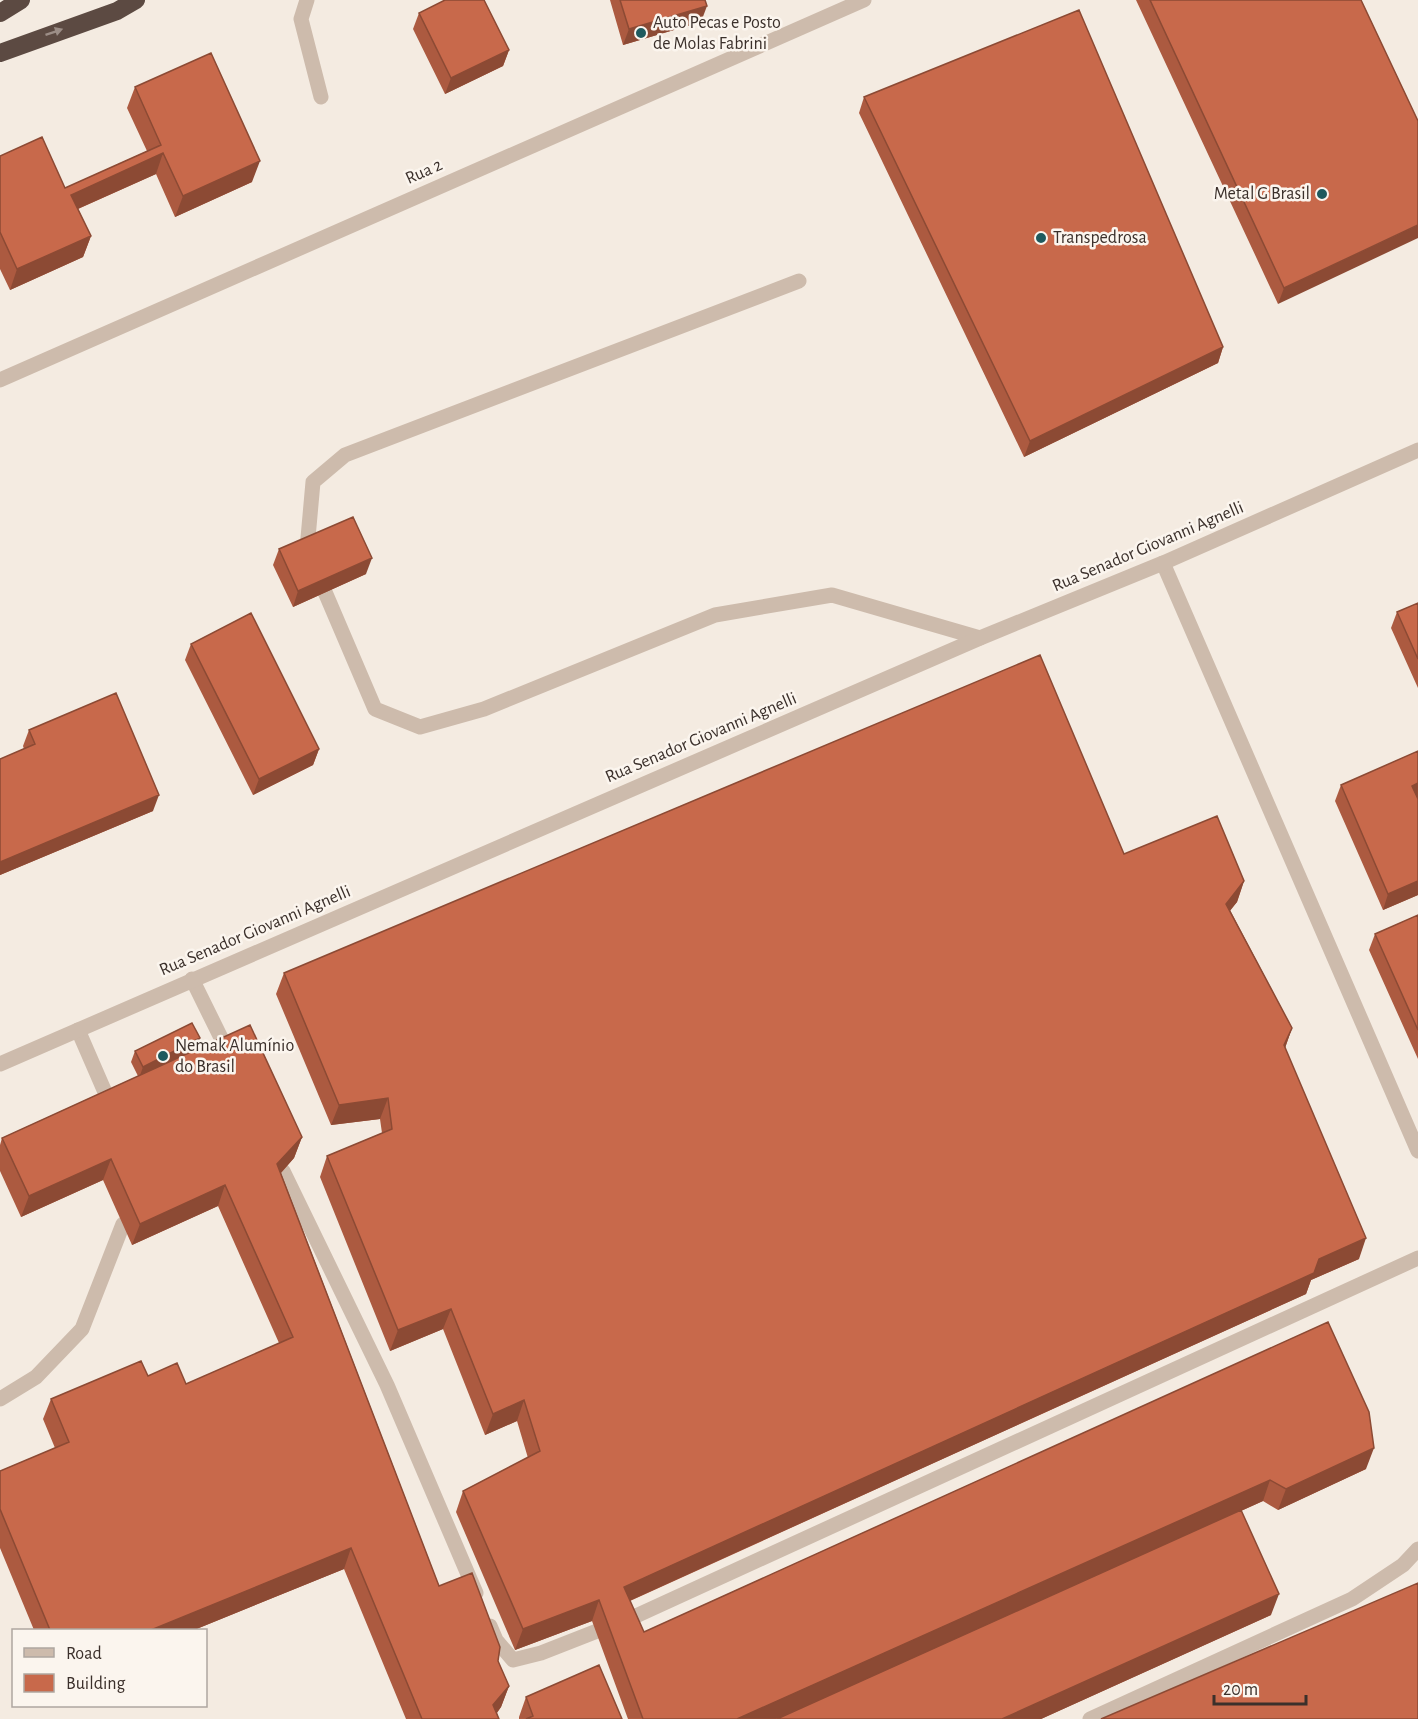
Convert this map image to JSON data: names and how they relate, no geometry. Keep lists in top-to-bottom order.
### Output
{
  "streets": {
    "street": ["Rua 2", "Rua Senador Giovanni Agnelli"]
  },
  "places": [
    "Auto Pecas e Posto de Molas Fabrini",
    "Metal G Brasil",
    "Transpedrosa",
    "Nemak Alumínio do Brasil"
  ],
  "legend": ["Road", "Building"],
  "scale_bar": "20 m"
}
